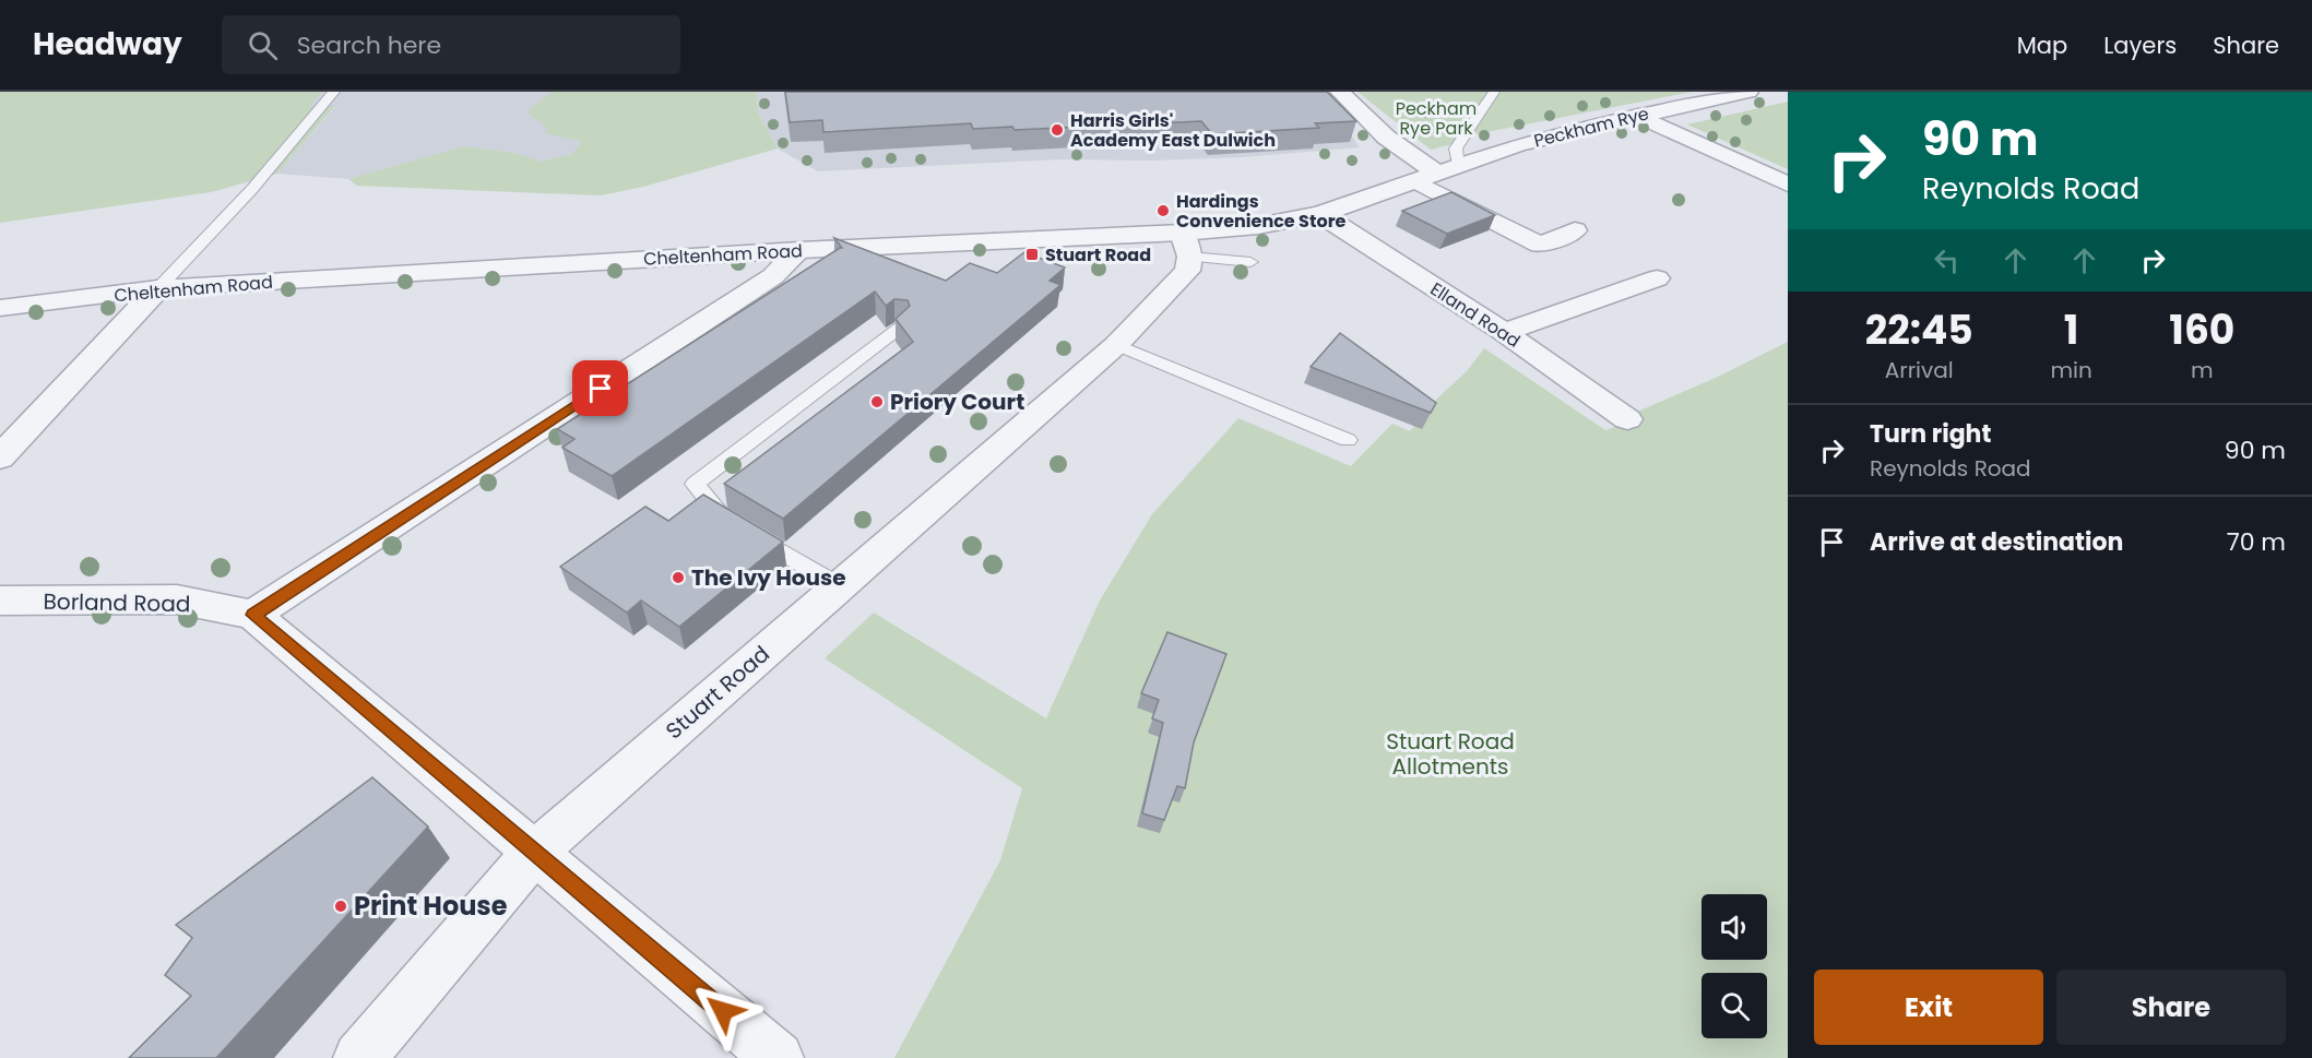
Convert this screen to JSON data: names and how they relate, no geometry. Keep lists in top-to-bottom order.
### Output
{
  "streets": {
    "street": [
      "Peckham Rye",
      "Cheltenham Road",
      "Elland Road",
      "Borland Road",
      "Stuart Road"
    ]
  },
  "crossings": [
    ["Peckham Rye", "Cheltenham Road"],
    ["Cheltenham Road", "Elland Road"],
    ["Cheltenham Road", "Stuart Road"],
    ["Borland Road", "Stuart Road"]
  ],
  "parks": ["Peckham Rye Park", "Stuart Road Allotments"],
  "places": {
    "other": [
      "Harris Girls' Academy East Dulwich",
      "Hardings Convenience Store",
      "Priory Court",
      "The Ivy House",
      "Print House"
    ],
    "transit": ["Stuart Road"]
  },
  "page": {
    "header": "Headway",
    "search": "Search here",
    "nav": ["Map", "Layers", "Share"],
    "turn": ["90 m", "Reynolds Road"],
    "eta": [
      "22:45",
      "Arrival",
      "1",
      "min",
      "160",
      "m"
    ],
    "list": [
      {
        "name": "Turn right",
        "note": "Reynolds Road",
        "value": "90 m"
      },
      {
        "name": "Arrive at destination",
        "value": "70 m"
      }
    ],
    "buttons": ["Exit", "Share"]
  }
}
